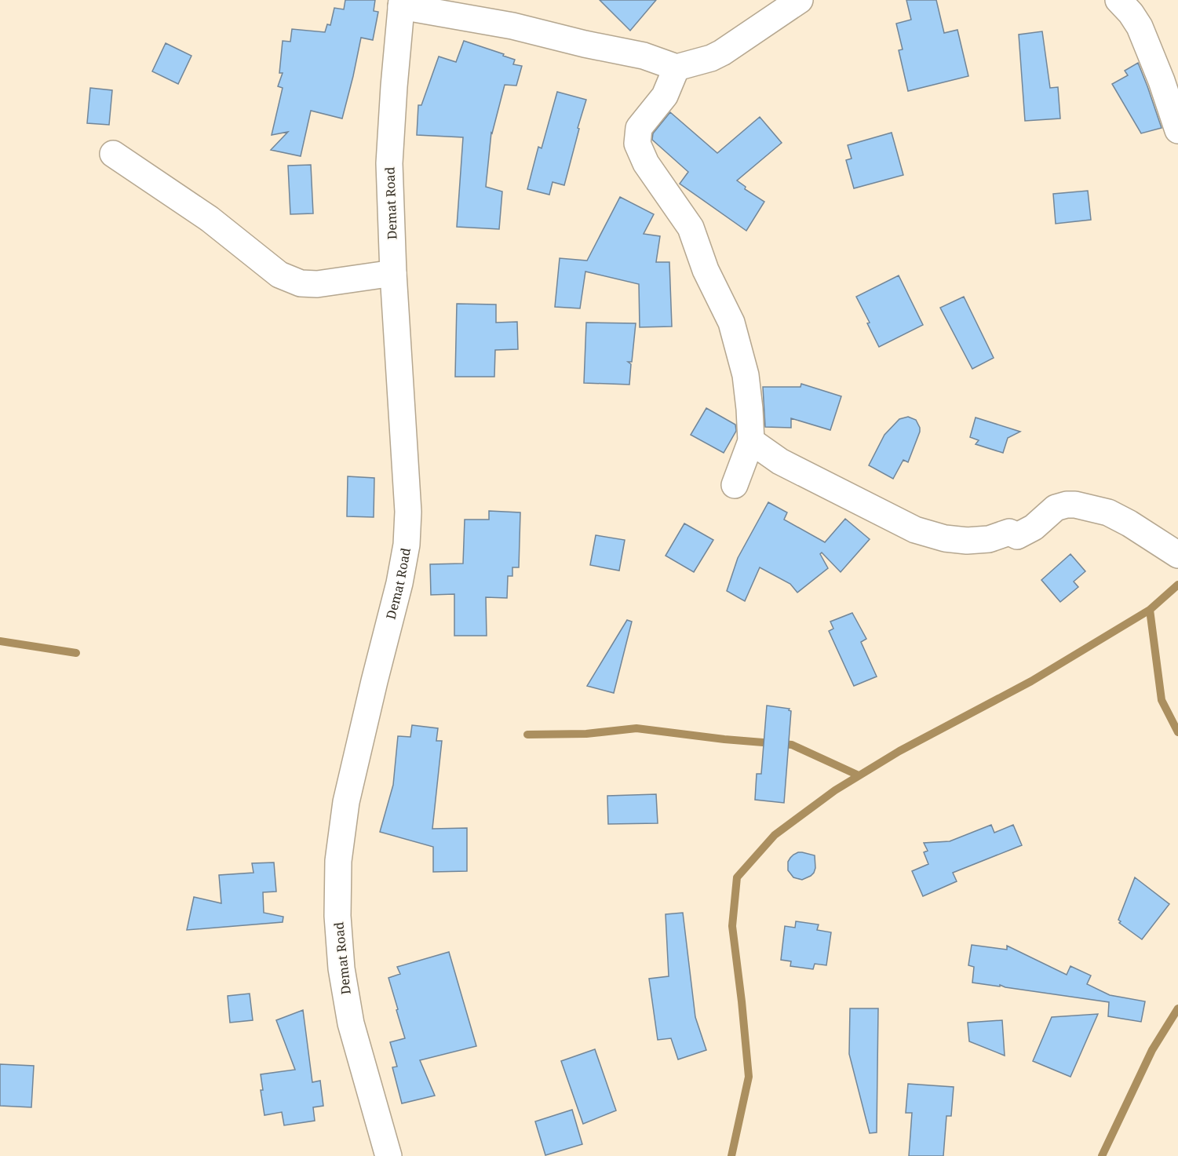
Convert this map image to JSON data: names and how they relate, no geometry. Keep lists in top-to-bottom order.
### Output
{
  "streets": {
    "street": ["Demat Road"]
  }
}
